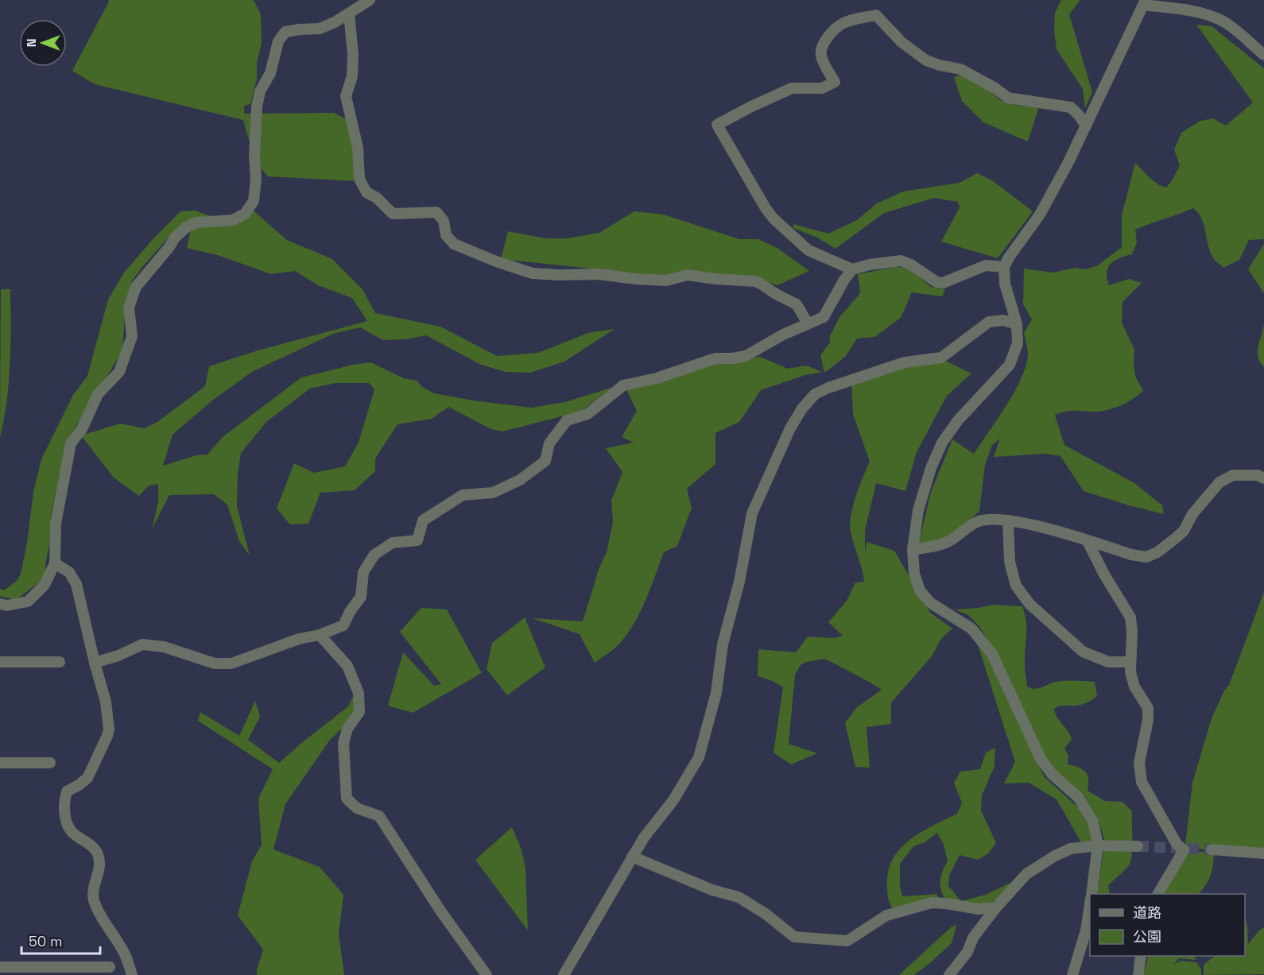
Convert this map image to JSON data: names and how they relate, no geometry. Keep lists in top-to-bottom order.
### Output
{
  "legend": ["道路", "公園"],
  "scale_bar": "50 m",
  "north": "left"
}
